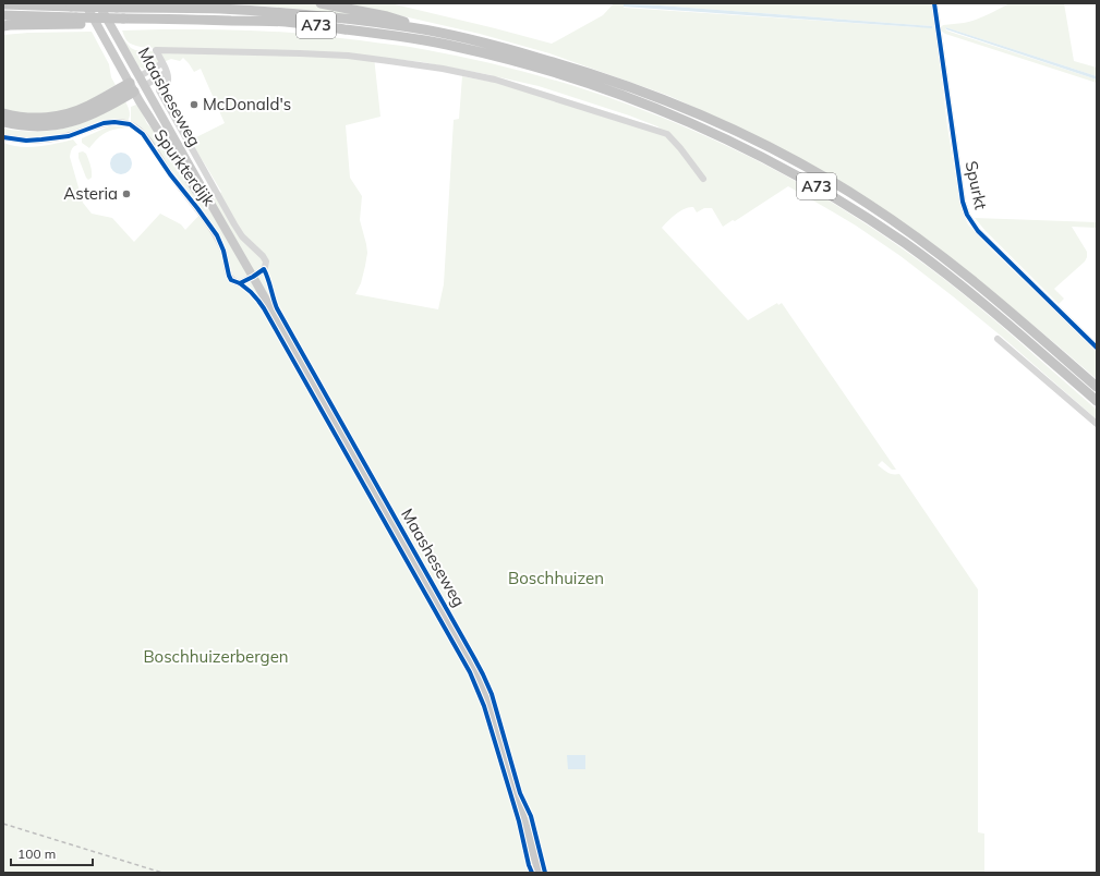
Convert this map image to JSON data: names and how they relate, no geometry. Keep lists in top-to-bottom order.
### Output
{
  "streets": {
    "highway": ["A73"],
    "main road": ["Maasheseweg"],
    "street": ["Spurkterdijk", "Spurkt"]
  },
  "crossings": [
    ["Maasheseweg", "Spurkterdijk"]
  ],
  "parks": ["Boschhuizen", "Boschhuizerbergen"],
  "places": ["McDonald's", "Asteria"],
  "scale_bar": "100 m"
}
